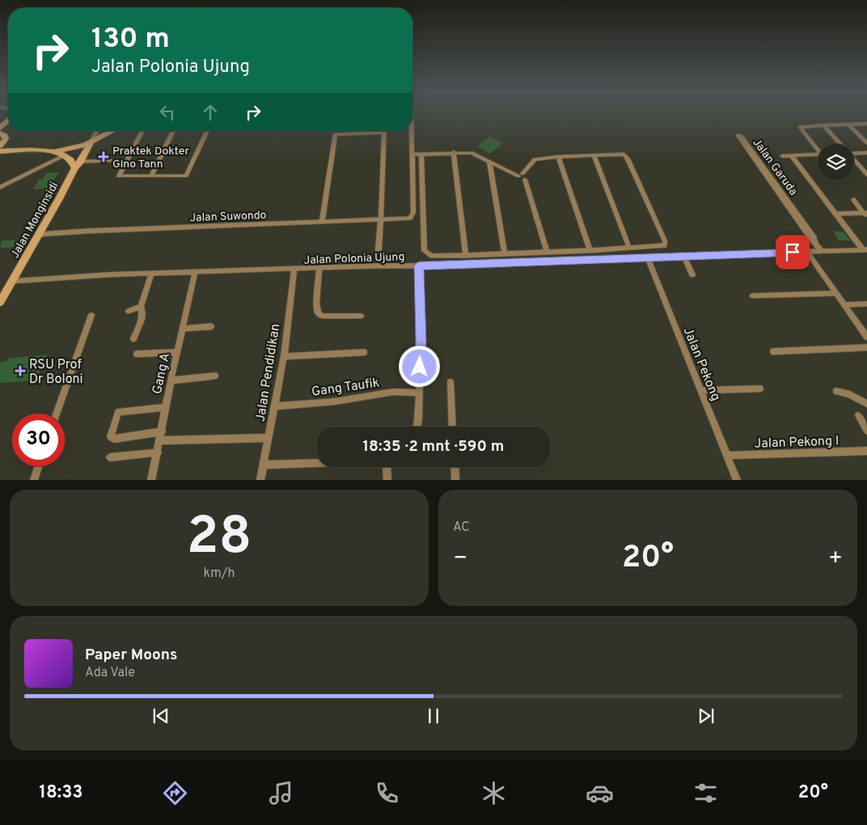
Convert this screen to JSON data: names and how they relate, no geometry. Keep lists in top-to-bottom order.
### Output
{
  "streets": {
    "main road": ["Jalan Monginsidi"],
    "street": [
      "Jalan Garuda",
      "Jalan Suwondo",
      "Jalan Polonia Ujung",
      "Jalan Pekong",
      "Jalan Pendidikan",
      "Gang A",
      "Gang Taufik",
      "Jalan Pekong I"
    ]
  },
  "crossings": [
    ["Jalan Garuda", "Jalan Polonia Ujung"],
    ["Jalan Suwondo", "Jalan Monginsidi"],
    ["Jalan Monginsidi", "Jalan Polonia Ujung"],
    ["Jalan Polonia Ujung", "Jalan Pekong"],
    ["Jalan Polonia Ujung", "Jalan Pendidikan"],
    ["Jalan Polonia Ujung", "Gang A"],
    ["Jalan Pekong", "Jalan Pekong I"],
    ["Jalan Pendidikan", "Gang Taufik"]
  ],
  "places": {
    "health": ["Praktek Dokter Gino Tann", "RSU Prof Dr Boloni"]
  },
  "page": {
    "turn": ["130 m", "Jalan Polonia Ujung"],
    "limit": "30",
    "trip": "18:35 · 2 mnt · 590 m",
    "tile": [
      ["28", "km/h"],
      "AC"
    ],
    "heat": ["−", "20°", "+"],
    "song": ["Paper Moons", "Ada Vale"],
    "tabs": ["18:33", "20°"]
  }
}
